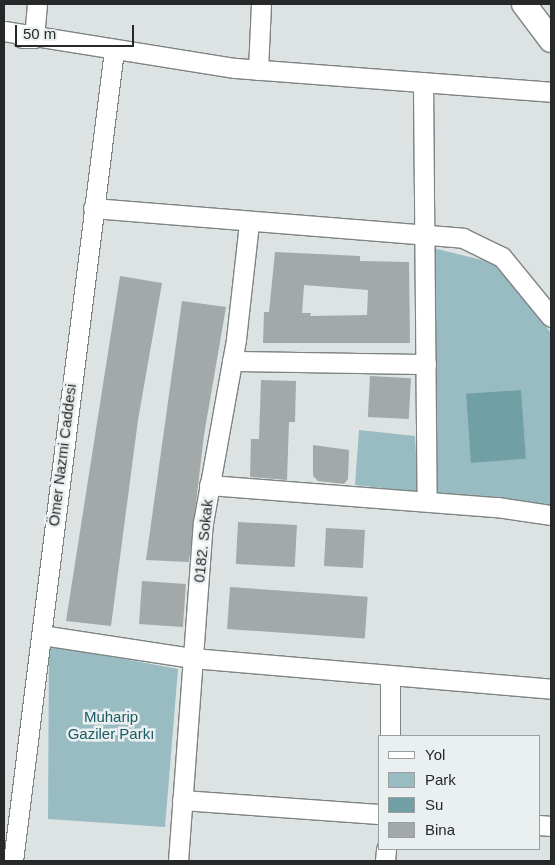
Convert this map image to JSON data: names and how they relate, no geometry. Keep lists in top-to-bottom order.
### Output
{
  "streets": {
    "street": ["Ömer Nazmi Caddesi", "0182. Sokak"]
  },
  "parks": ["Muharip Gaziler Parkı"],
  "legend": [
    "Yol",
    "Park",
    "Su",
    "Bina"
  ],
  "scale_bar": "50 m"
}
